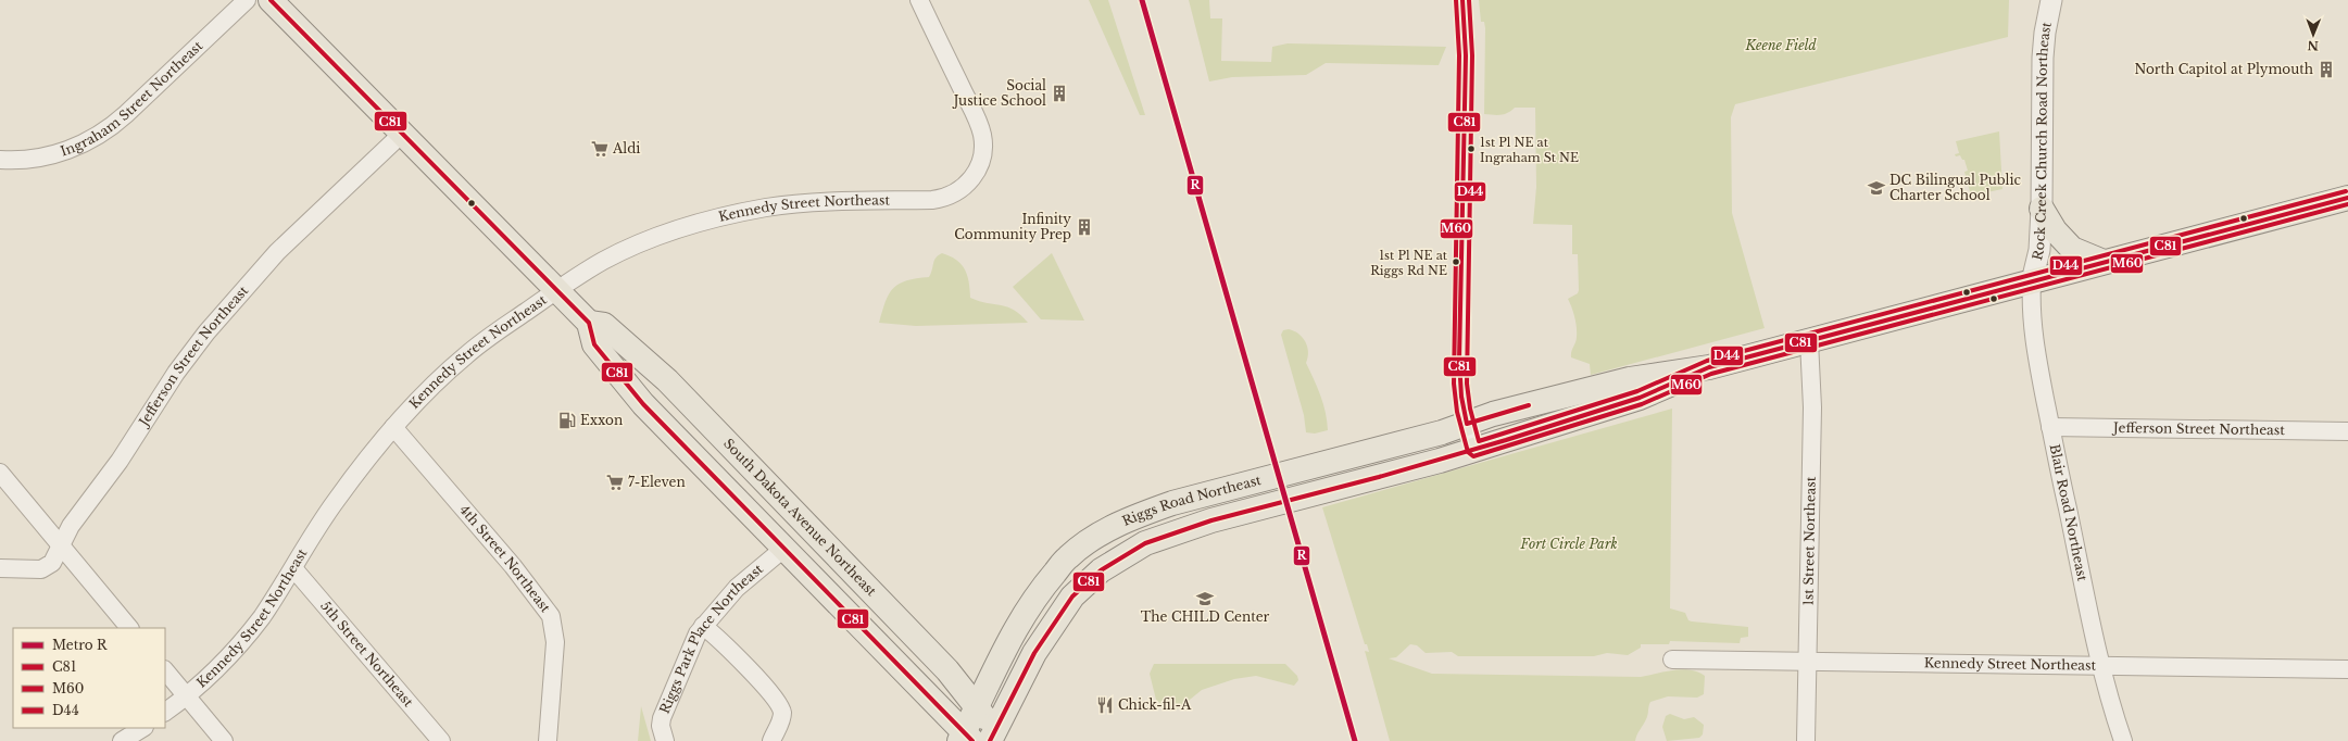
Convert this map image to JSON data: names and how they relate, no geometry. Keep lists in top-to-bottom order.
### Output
{
  "streets": {
    "main road": ["Riggs Road Northeast", "South Dakota Avenue Northeast"],
    "street": [
      "Ingraham Street Northeast",
      "Rock Creek Church Road Northeast",
      "Kennedy Street Northeast",
      "Jefferson Street Northeast",
      "Blair Road Northeast",
      "1st Street Northeast",
      "4th Street Northeast",
      "Riggs Park Place Northeast",
      "5th Street Northeast"
    ]
  },
  "crossings": [
    ["Rock Creek Church Road Northeast", "Riggs Road Northeast"],
    ["Rock Creek Church Road Northeast", "Blair Road Northeast"],
    ["Kennedy Street Northeast", "Blair Road Northeast"],
    ["Kennedy Street Northeast", "South Dakota Avenue Northeast"],
    ["Kennedy Street Northeast", "1st Street Northeast"],
    ["Kennedy Street Northeast", "4th Street Northeast"],
    ["Kennedy Street Northeast", "5th Street Northeast"],
    ["Jefferson Street Northeast", "Blair Road Northeast"],
    ["Jefferson Street Northeast", "South Dakota Avenue Northeast"],
    ["Riggs Road Northeast", "Blair Road Northeast"],
    ["Riggs Road Northeast", "South Dakota Avenue Northeast"],
    ["Riggs Road Northeast", "1st Street Northeast"]
  ],
  "parks": ["Keene Field", "Fort Circle Park"],
  "places": {
    "building": ["North Capitol at Plymouth", "Social Justice School", "Infinity Community Prep"],
    "supermarket": ["Aldi", "7-Eleven"],
    "other": ["1st Pl NE at Ingraham St NE", "1st Pl NE at Riggs Rd NE"],
    "school or university": ["DC Bilingual Public Charter School", "The CHILD Center"],
    "fuel station": ["Exxon"],
    "restaurant": ["Chick-fil-A"]
  },
  "lines": [
    "metro line R",
    "transit line C81",
    "transit line M60",
    "transit line D44"
  ],
  "legend": [
    "Metro R",
    "C81",
    "M60",
    "D44"
  ],
  "north": "bottom"
}
